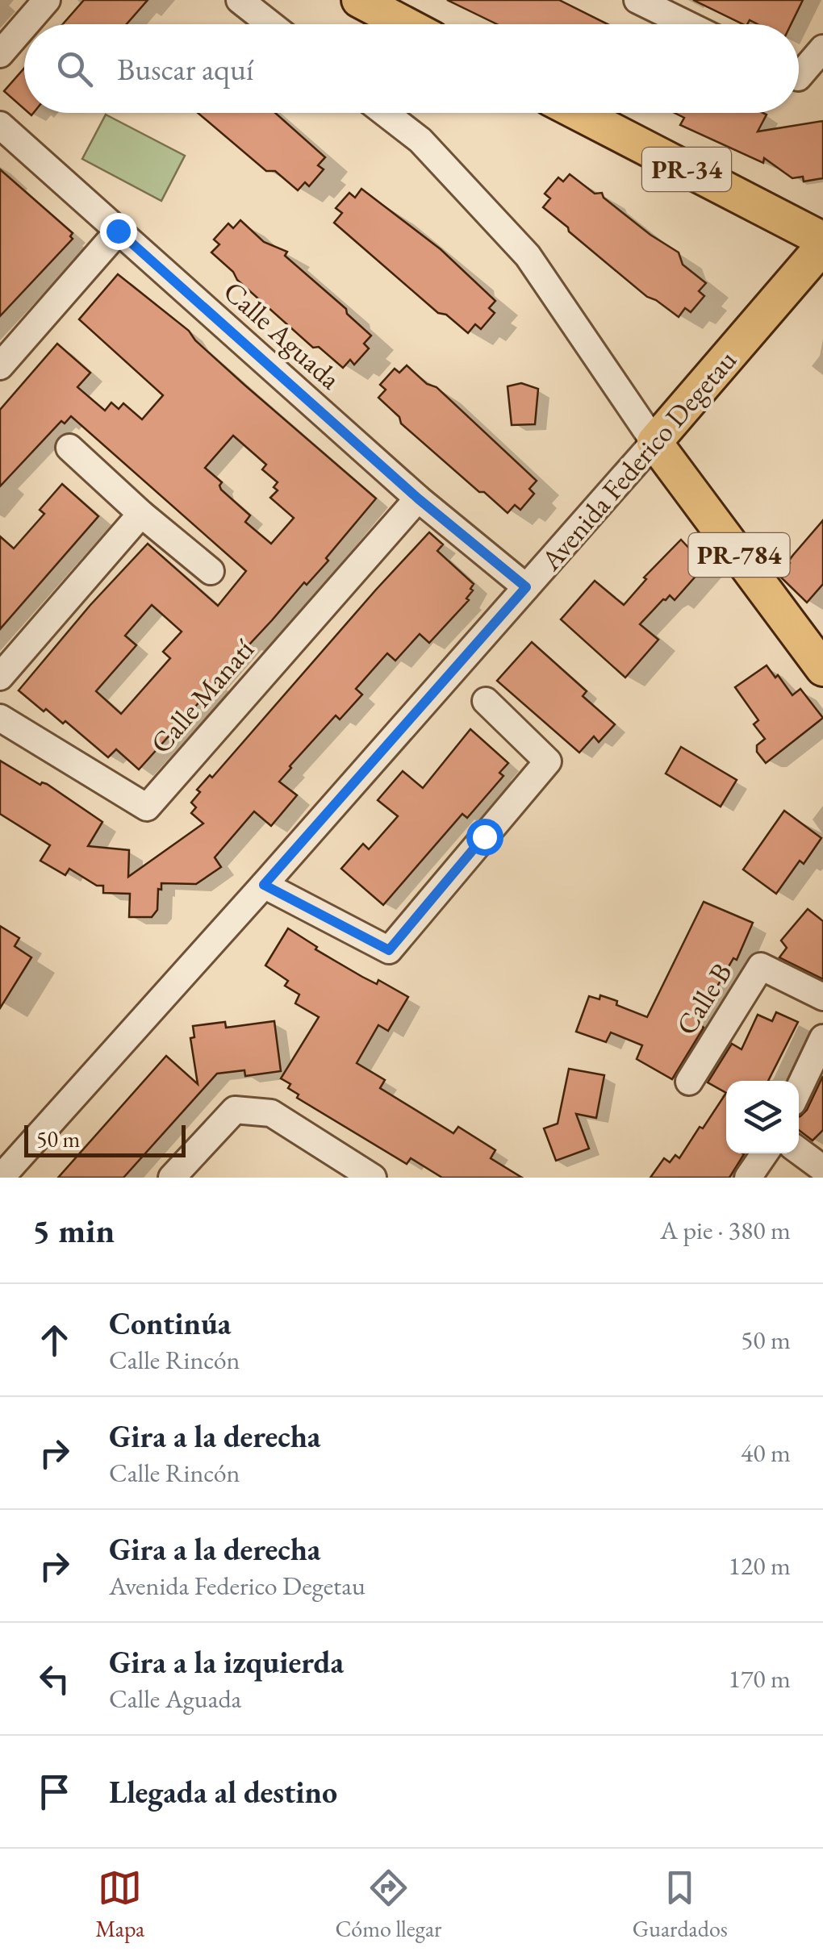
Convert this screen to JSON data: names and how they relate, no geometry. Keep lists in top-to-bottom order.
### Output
{
  "streets": {
    "main road": ["PR-34", "Avenida Federico Degetau", "PR-784"],
    "street": ["Calle Aguada", "Calle Manatí", "Calle B"]
  },
  "crossings": [
    ["Calle Aguada", "Avenida Federico Degetau"],
    ["Calle Aguada", "Calle Manatí"],
    ["Avenida Federico Degetau", "PR-784"]
  ],
  "scale_bar": "50 m",
  "page": {
    "search": "Buscar aquí",
    "scale": "50 m",
    "heading": ["5 min", "A pie · 380 m"],
    "list": [
      ["Continúa", "Calle Rincón", "50 m"],
      ["Gira a la derecha", "Calle Rincón", "40 m"],
      ["Gira a la derecha", "Avenida Federico Degetau", "120 m"],
      ["Gira a la izquierda", "Calle Aguada", "170 m"],
      "Llegada al destino"
    ],
    "nav": ["Mapa", "Cómo llegar", "Guardados"]
  }
}
